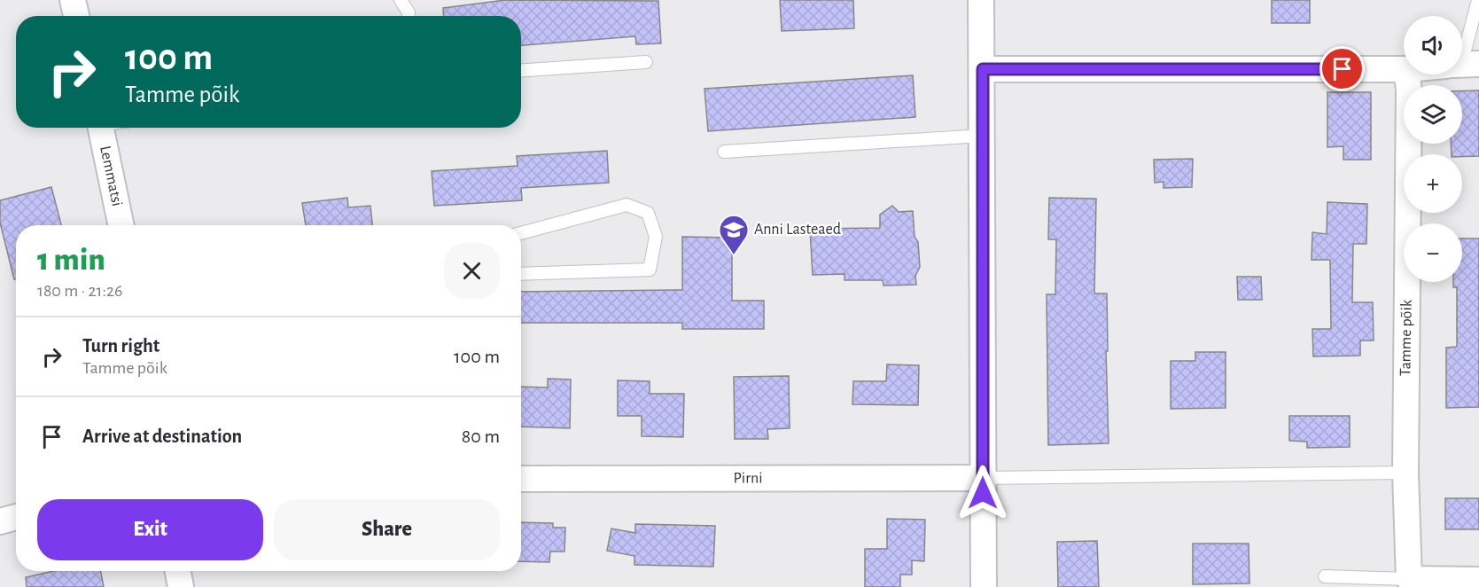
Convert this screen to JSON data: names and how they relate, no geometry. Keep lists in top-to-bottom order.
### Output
{
  "streets": {
    "street": ["Lemmatsi", "Tamme põik", "Pirni"]
  },
  "places": {
    "school or university": ["Anni Lasteaed"]
  },
  "page": {
    "map_buttons": ["+", "−"],
    "turn": ["100 m", "Tamme põik"],
    "heading": ["1 min", "180 m · 21:26"],
    "list": [
      {
        "name": "Turn right",
        "note": "Tamme põik",
        "value": "100 m"
      },
      {
        "name": "Arrive at destination",
        "value": "80 m"
      }
    ],
    "buttons": ["Exit", "Share"]
  }
}
